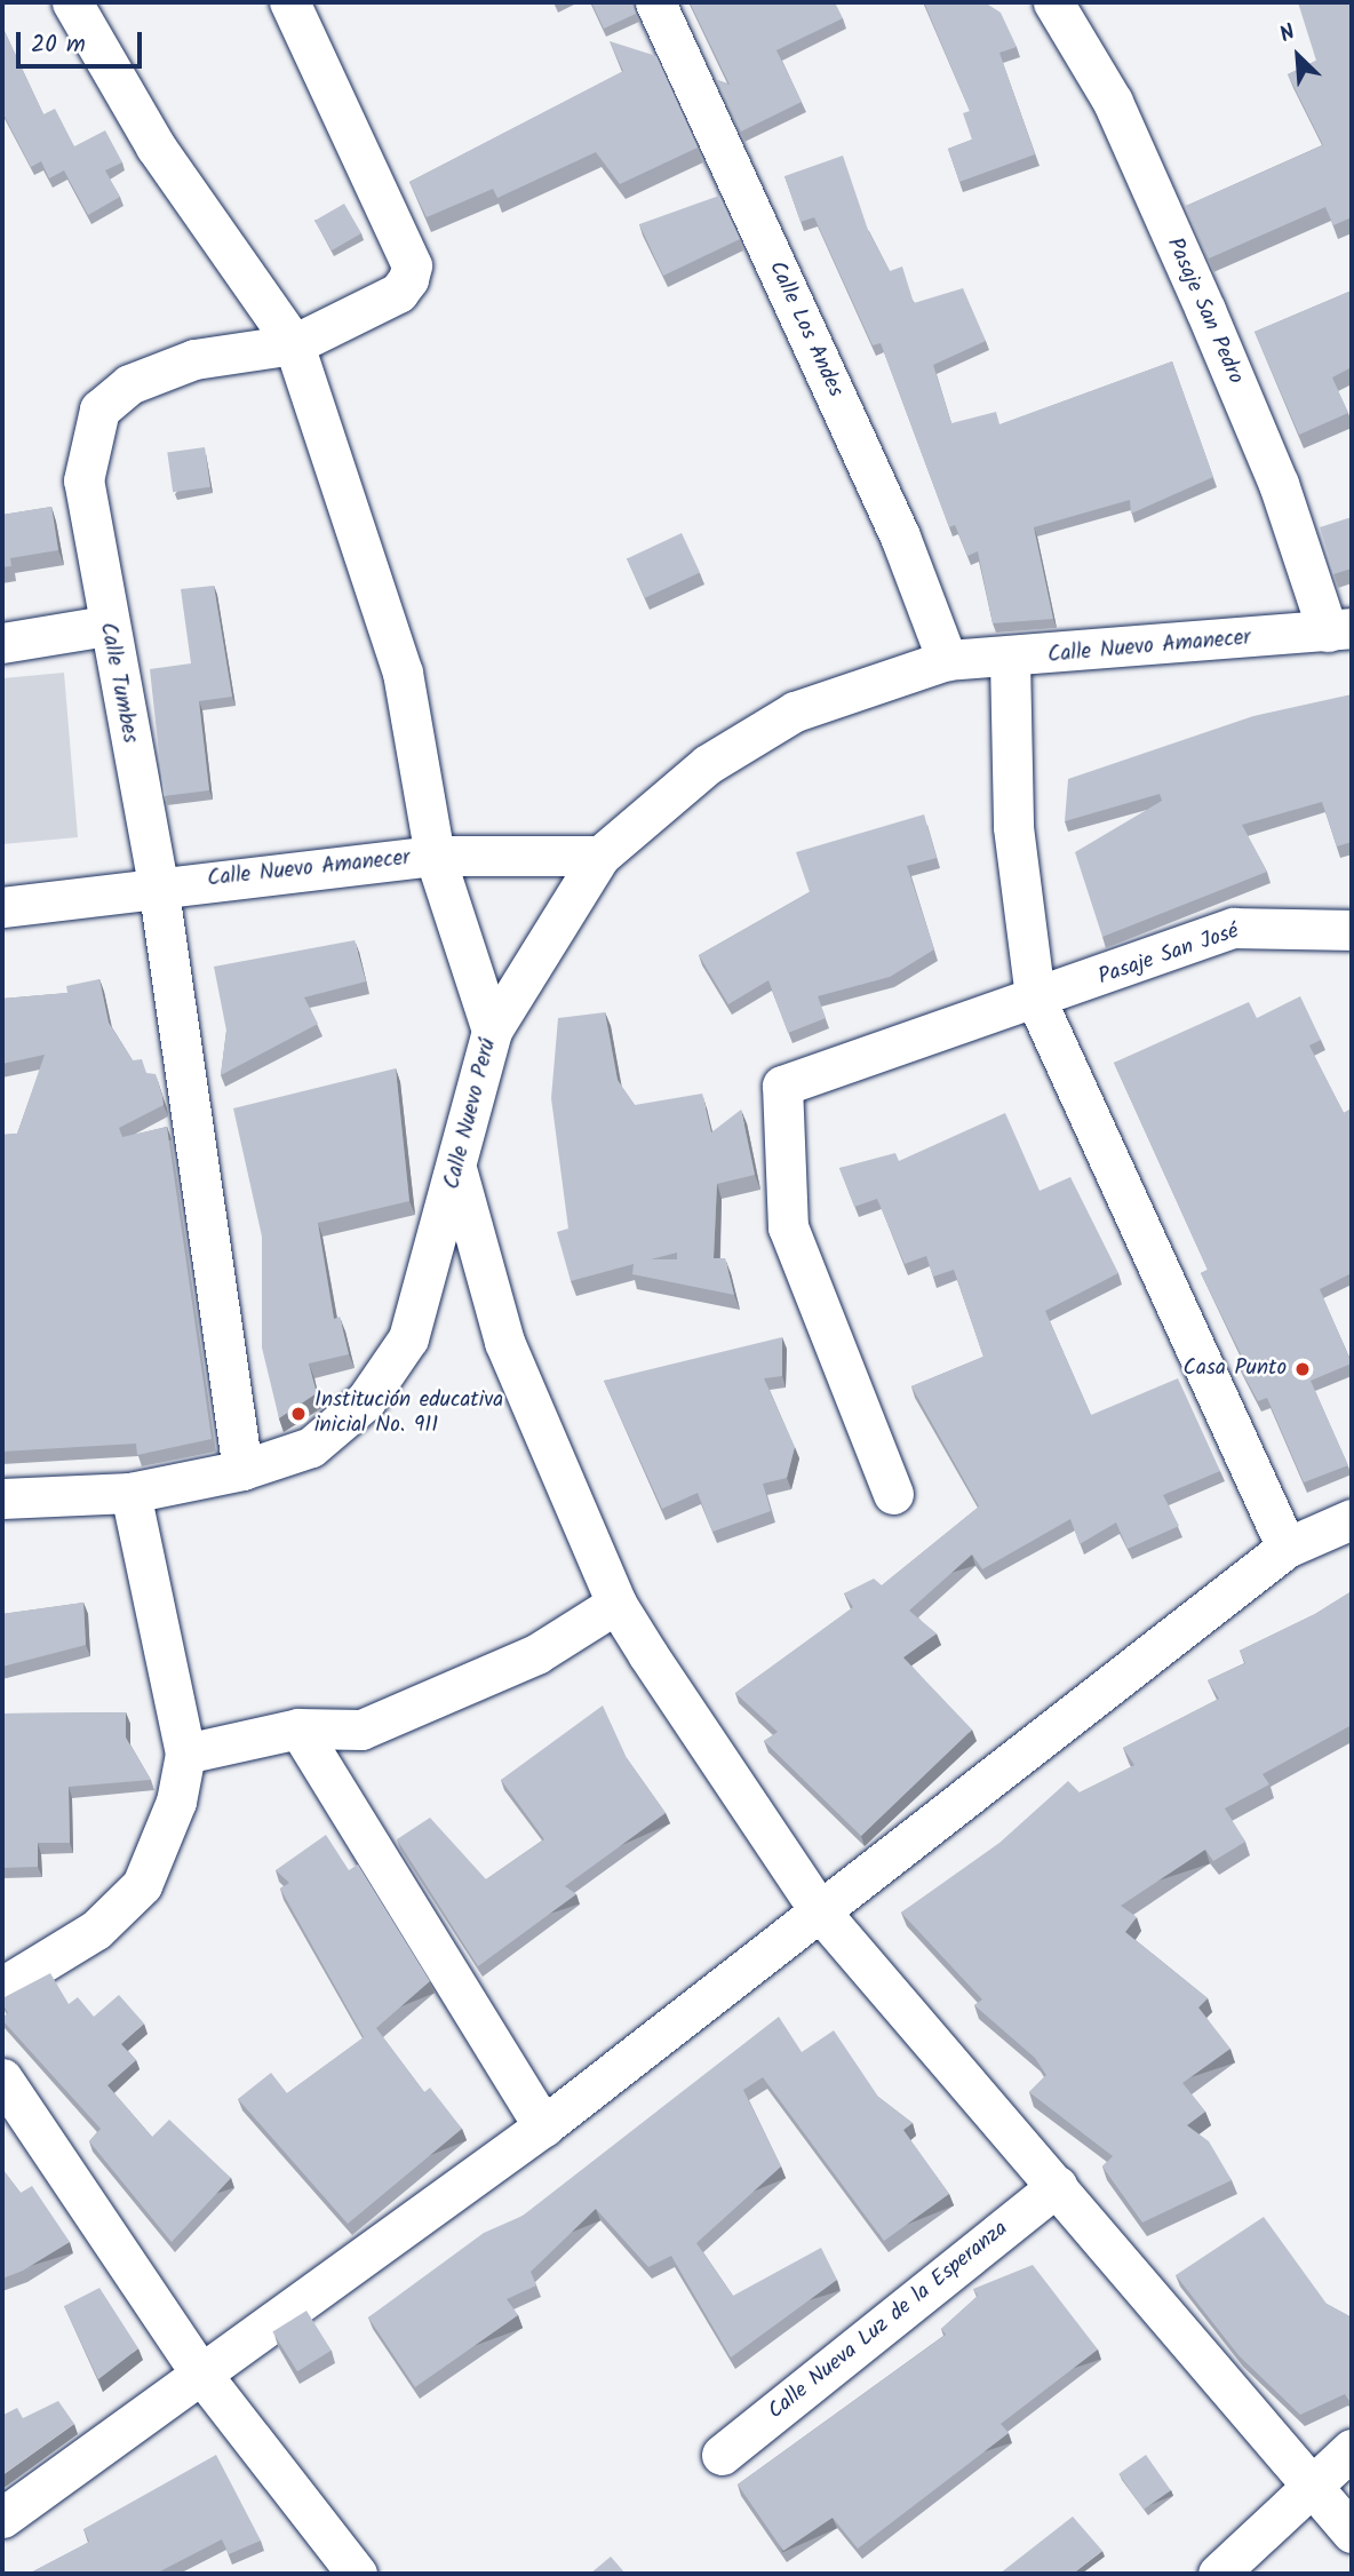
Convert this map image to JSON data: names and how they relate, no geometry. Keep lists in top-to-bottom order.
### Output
{
  "streets": {
    "street": [
      "Pasaje San Pedro",
      "Calle Los Andes",
      "Calle Nuevo Amanecer",
      "Calle Tumbes",
      "Pasaje San José",
      "Calle Nuevo Perú",
      "Calle Nueva Luz de la Esperanza"
    ]
  },
  "crossings": [
    ["Pasaje San Pedro", "Calle Nuevo Amanecer"],
    ["Calle Los Andes", "Calle Nuevo Amanecer"],
    ["Calle Los Andes", "Calle Nuevo Perú"],
    ["Calle Nuevo Amanecer", "Calle Tumbes"],
    ["Calle Nuevo Amanecer", "Calle Nuevo Perú"],
    ["Calle Tumbes", "Calle Nuevo Perú"]
  ],
  "places": ["Casa Punto", "Institución educativa inicial No. 911"],
  "scale_bar": "20 m",
  "north": "top left"
}
